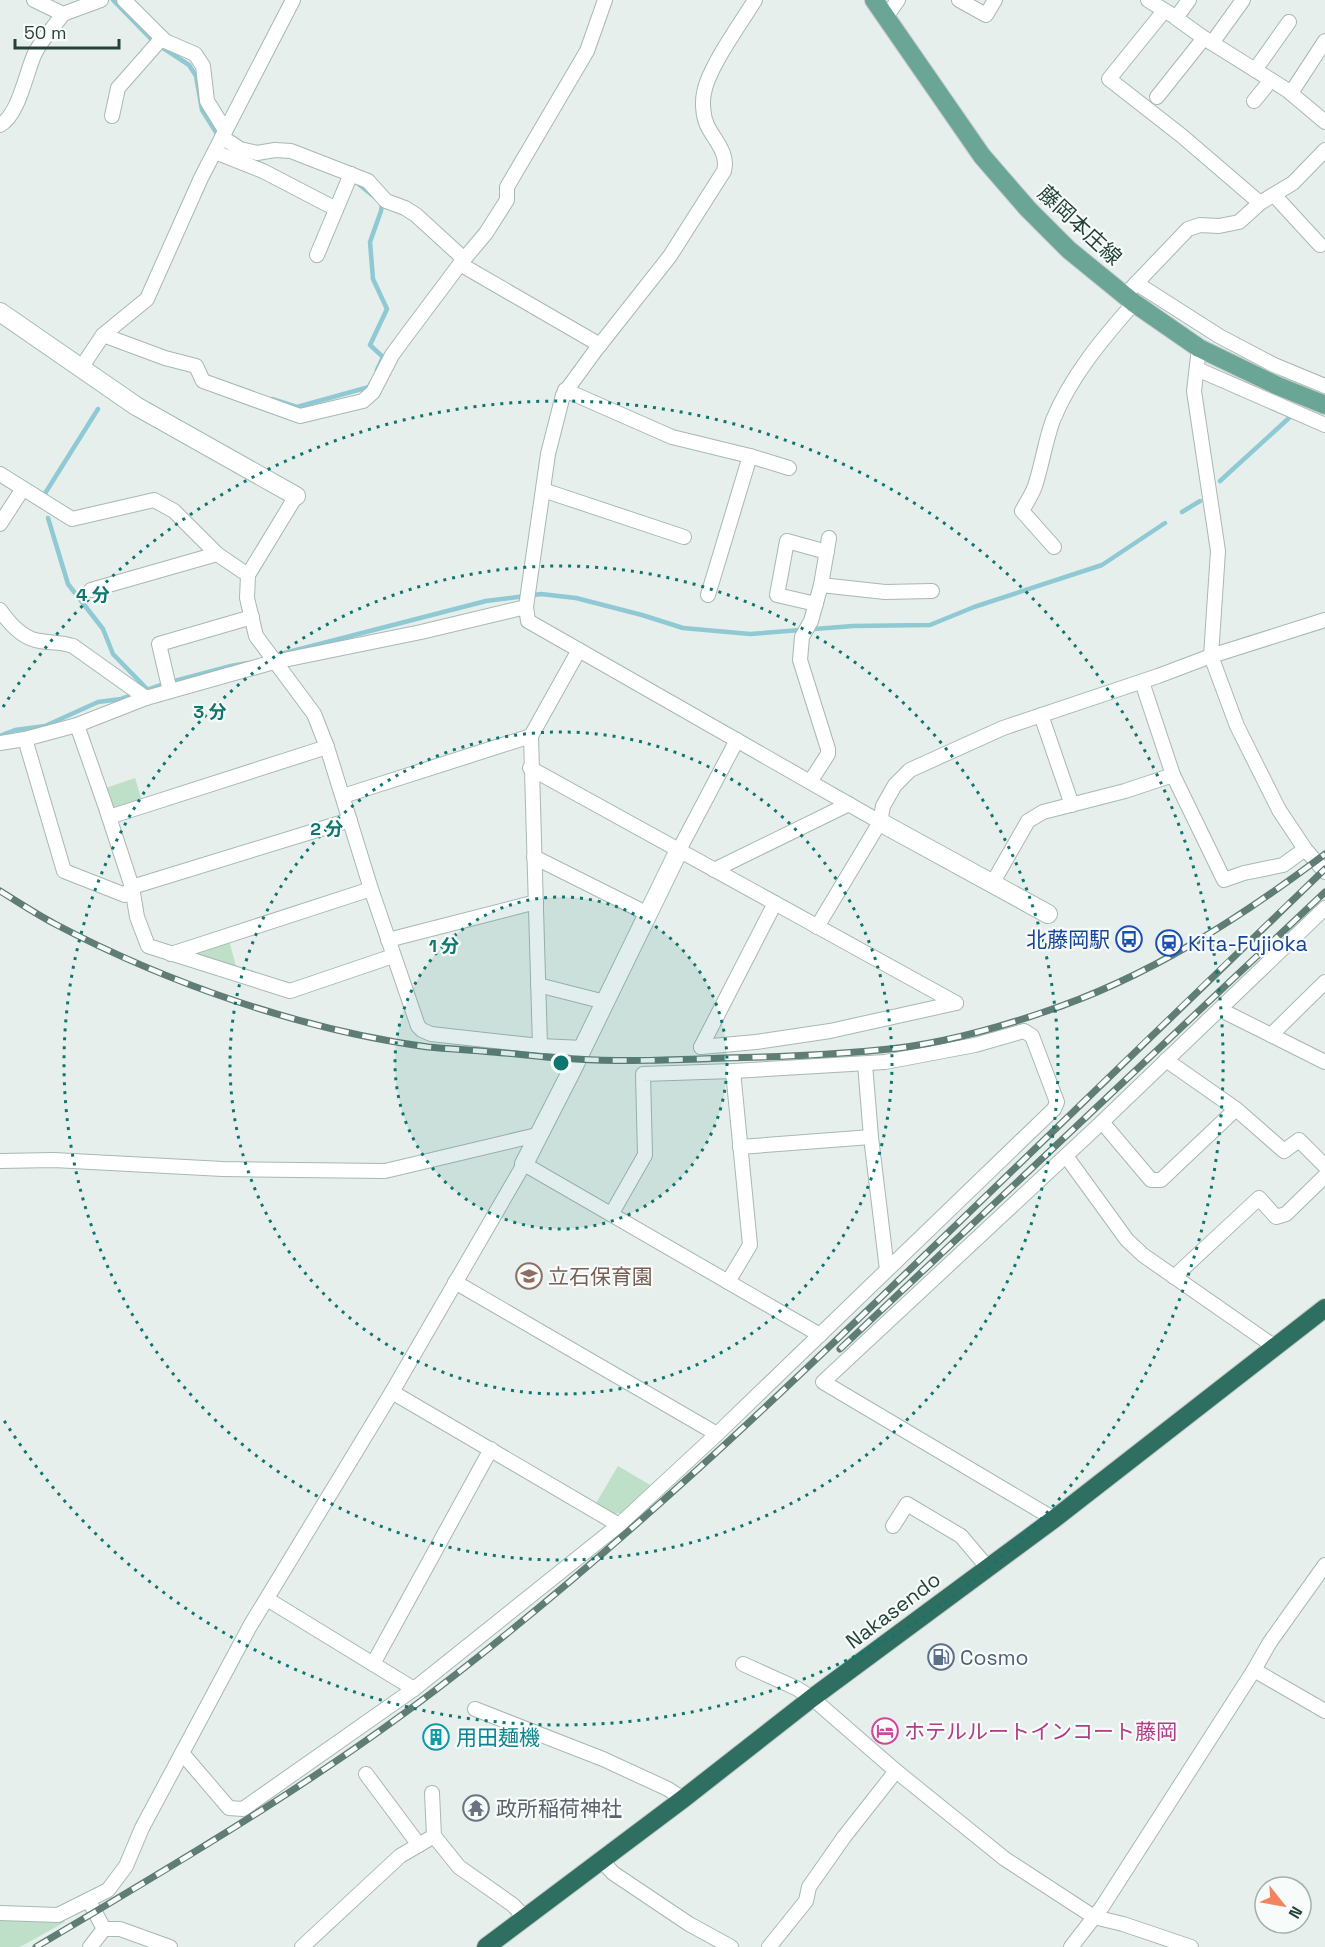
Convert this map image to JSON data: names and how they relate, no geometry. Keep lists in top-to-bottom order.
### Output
{
  "streets": {
    "highway": ["Nakasendo"],
    "main road": ["藤岡本庄線"]
  },
  "places": {
    "bus stop": ["北藤岡駅"],
    "station": ["Kita-Fujioka"],
    "school or university": ["立石保育園"],
    "fuel station": ["Cosmo"],
    "hotel": ["ホテルルートインコート藤岡"],
    "building": ["用田麺機"],
    "temple": ["政所稲荷神社"]
  },
  "scale_bar": "50 m",
  "north": "bottom right",
  "rings": [
    "4 分",
    "3 分",
    "2 分",
    "1 分"
  ]
}
